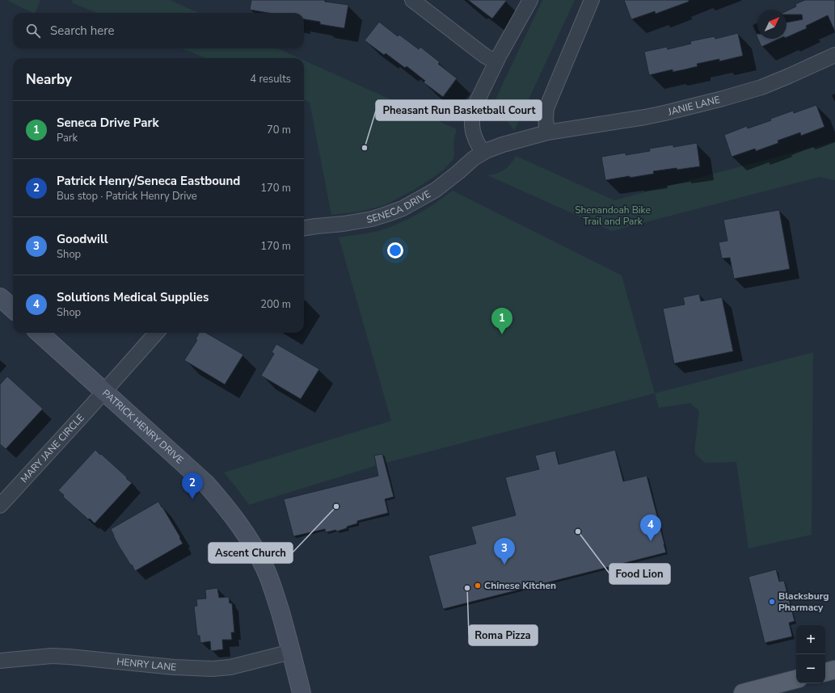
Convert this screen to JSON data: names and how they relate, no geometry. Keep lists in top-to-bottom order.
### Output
{
  "streets": {
    "main road": ["PATRICK HENRY DRIVE"],
    "street": [
      "JANIE LANE",
      "SENECA DRIVE",
      "MARY JANE CIRCLE",
      "HENRY LANE"
    ]
  },
  "crossings": [
    ["JANIE LANE", "SENECA DRIVE"],
    ["PATRICK HENRY DRIVE", "MARY JANE CIRCLE"],
    ["PATRICK HENRY DRIVE", "HENRY LANE"]
  ],
  "parks": ["Shenandoah Bike Trail and Park"],
  "places": [
    "Pheasant Run Basketball Court",
    "Ascent Church",
    "Food Lion",
    "Chinese Kitchen",
    "Roma Pizza",
    "Blacksburg Pharmacy"
  ],
  "north": "top right",
  "page": {
    "search": "Search here",
    "heading": ["Nearby", "4 results"],
    "list": [
      {
        "mark": "1",
        "name": "Seneca Drive Park",
        "note": "Park",
        "value": "70 m"
      },
      {
        "mark": "2",
        "name": "Patrick Henry/Seneca Eastbound",
        "note": "Bus stop · Patrick Henry Drive",
        "value": "170 m"
      },
      {
        "mark": "3",
        "name": "Goodwill",
        "note": "Shop",
        "value": "170 m"
      },
      {
        "mark": "4",
        "name": "Solutions Medical Supplies",
        "note": "Shop",
        "value": "200 m"
      }
    ],
    "pins": [
      "1",
      "2",
      "4",
      "3"
    ],
    "map_buttons": ["+", "−"]
  }
}
